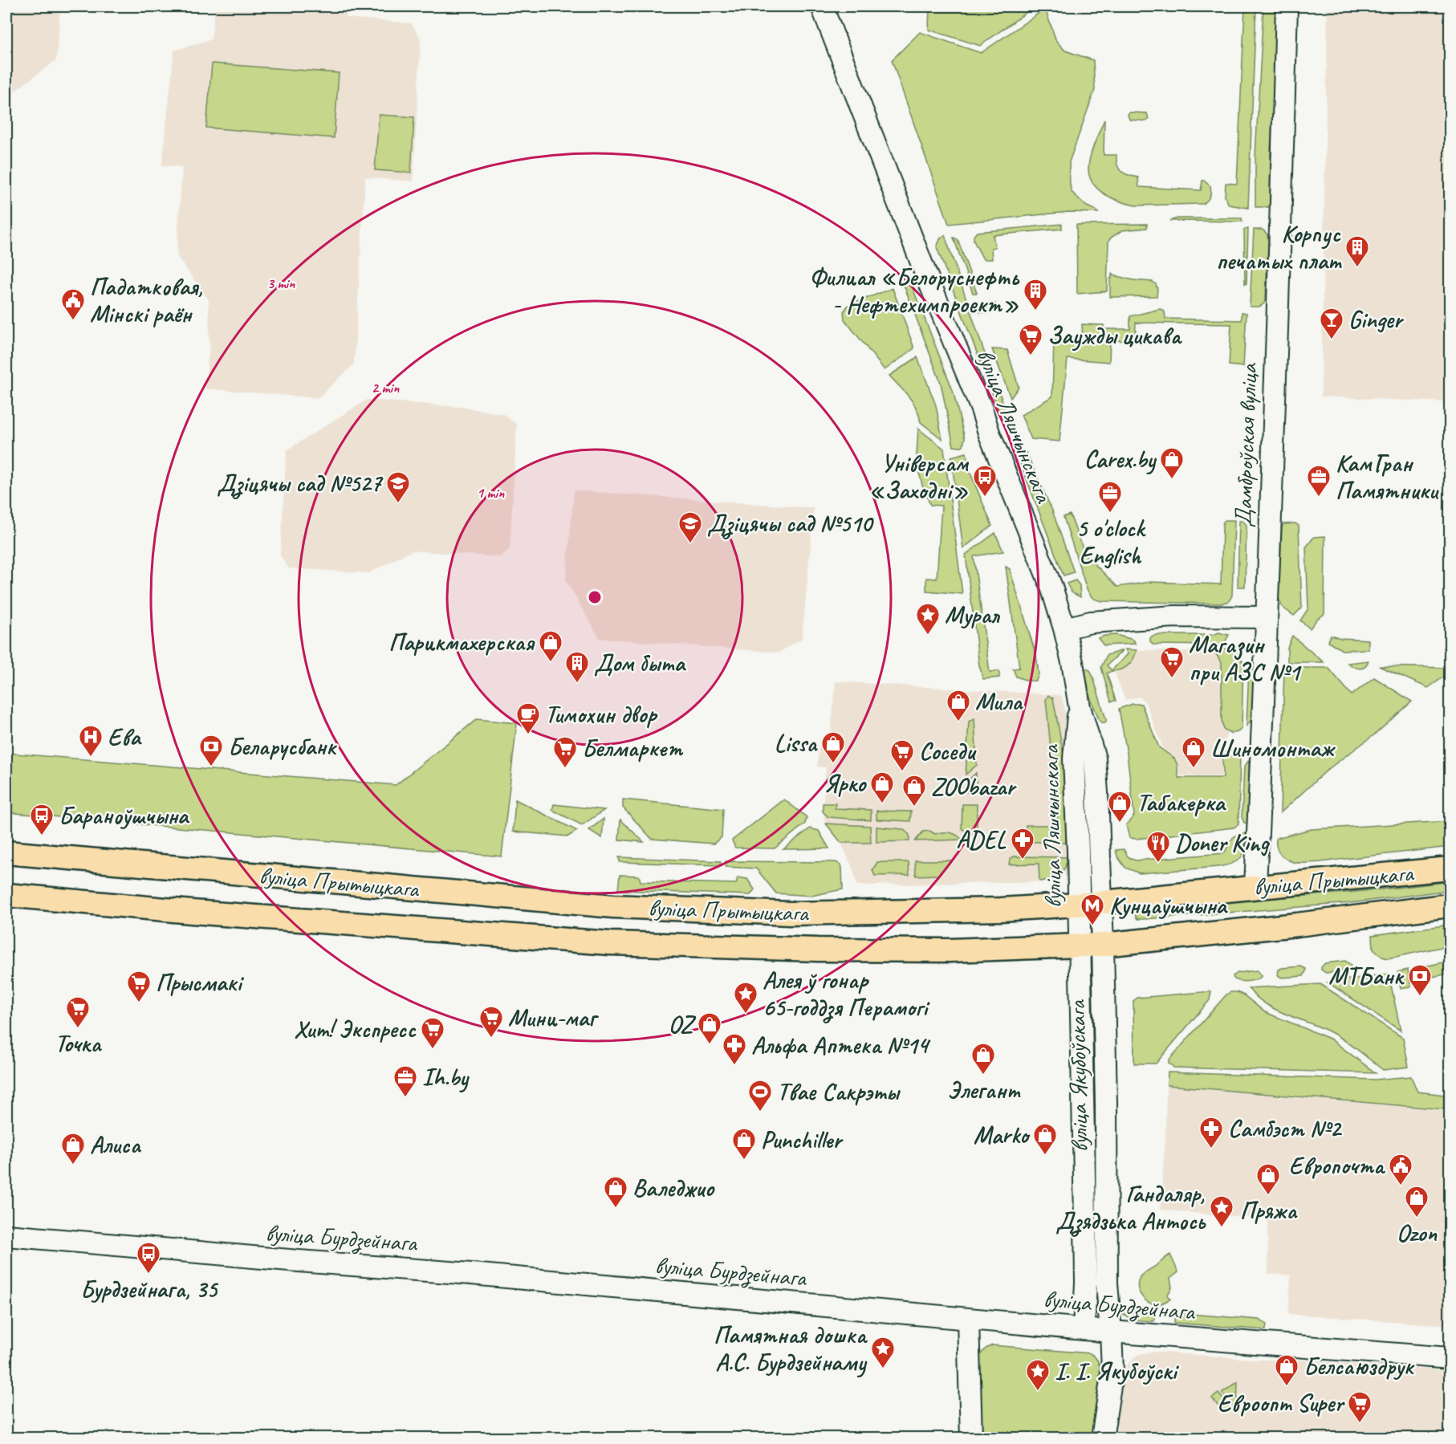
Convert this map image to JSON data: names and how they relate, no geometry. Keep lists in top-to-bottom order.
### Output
{
  "streets": {
    "main road": ["вуліца Прытыцкага"],
    "street": [
      "вуліца Ляшчынскага",
      "Дамброўская вуліца",
      "вуліца Якубоўскага",
      "вуліца Бурдзейнага"
    ]
  },
  "crossings": [
    ["вуліца Ляшчынскага", "вуліца Прытыцкага"],
    ["вуліца Ляшчынскага", "вуліца Якубоўскага"],
    ["Дамброўская вуліца", "вуліца Прытыцкага"],
    ["вуліца Прытыцкага", "вуліца Якубоўскага"],
    ["вуліца Якубоўскага", "вуліца Бурдзейнага"]
  ],
  "places": {
    "building": ["Корпус печатых плат", "Филиал «Белоруснефть - Нефтехимпроект»", "Дом быта"],
    "public building": ["Падатковая, Мінскі раён", "Европочта"],
    "bar": ["Ginger"],
    "supermarket": [
      "Заужды цикава",
      "Магазин при АЗС №1",
      "Белмаркет",
      "Соседи",
      "Прысмакі",
      "Точка",
      "Мини-маг",
      "Хит! Экспресс",
      "Евроопт Super"
    ],
    "shop": [
      "Carex.by",
      "Парикмахерская",
      "Мила",
      "Lissa",
      "Шиномонтаж",
      "Ярко",
      "ZOObazar",
      "Табакерка",
      "OZ",
      "Элегант",
      "Marko",
      "Punchiller",
      "Алиса",
      "Пряжа",
      "Валеджио",
      "Ozon",
      "Белсаюздрук"
    ],
    "bus stop": ["Універсам «Заходні»", "Бараноўшчына", "Бурдзейнага, 35"],
    "office": ["КамГран Памятники", "5 o'clock English", "Ih.by"],
    "school or university": ["Дзіцячы сад №527", "Дзіцячы сад №510"],
    "place": [
      "Мурал",
      "Алея ў гонар 65-годдзя Перамогі",
      "Гандаляр, Дзядзька Антось",
      "Памятная дошка А.С. Бурдзейнаму",
      "І. І. Якубоўскі"
    ],
    "cafe": ["Тимохин двор"],
    "hospital": ["Ева"],
    "bank": ["Беларусбанк", "МТБанк"],
    "pharmacy": ["ADEL", "Альфа Аптека №14", "Самбэст №2"],
    "restaurant": ["Doner King"],
    "metro station": ["Кунцаўшчына"],
    "sports": ["Твае Сакрэты"]
  },
  "rings": ["3 min", "2 min", "1 min"]
}
